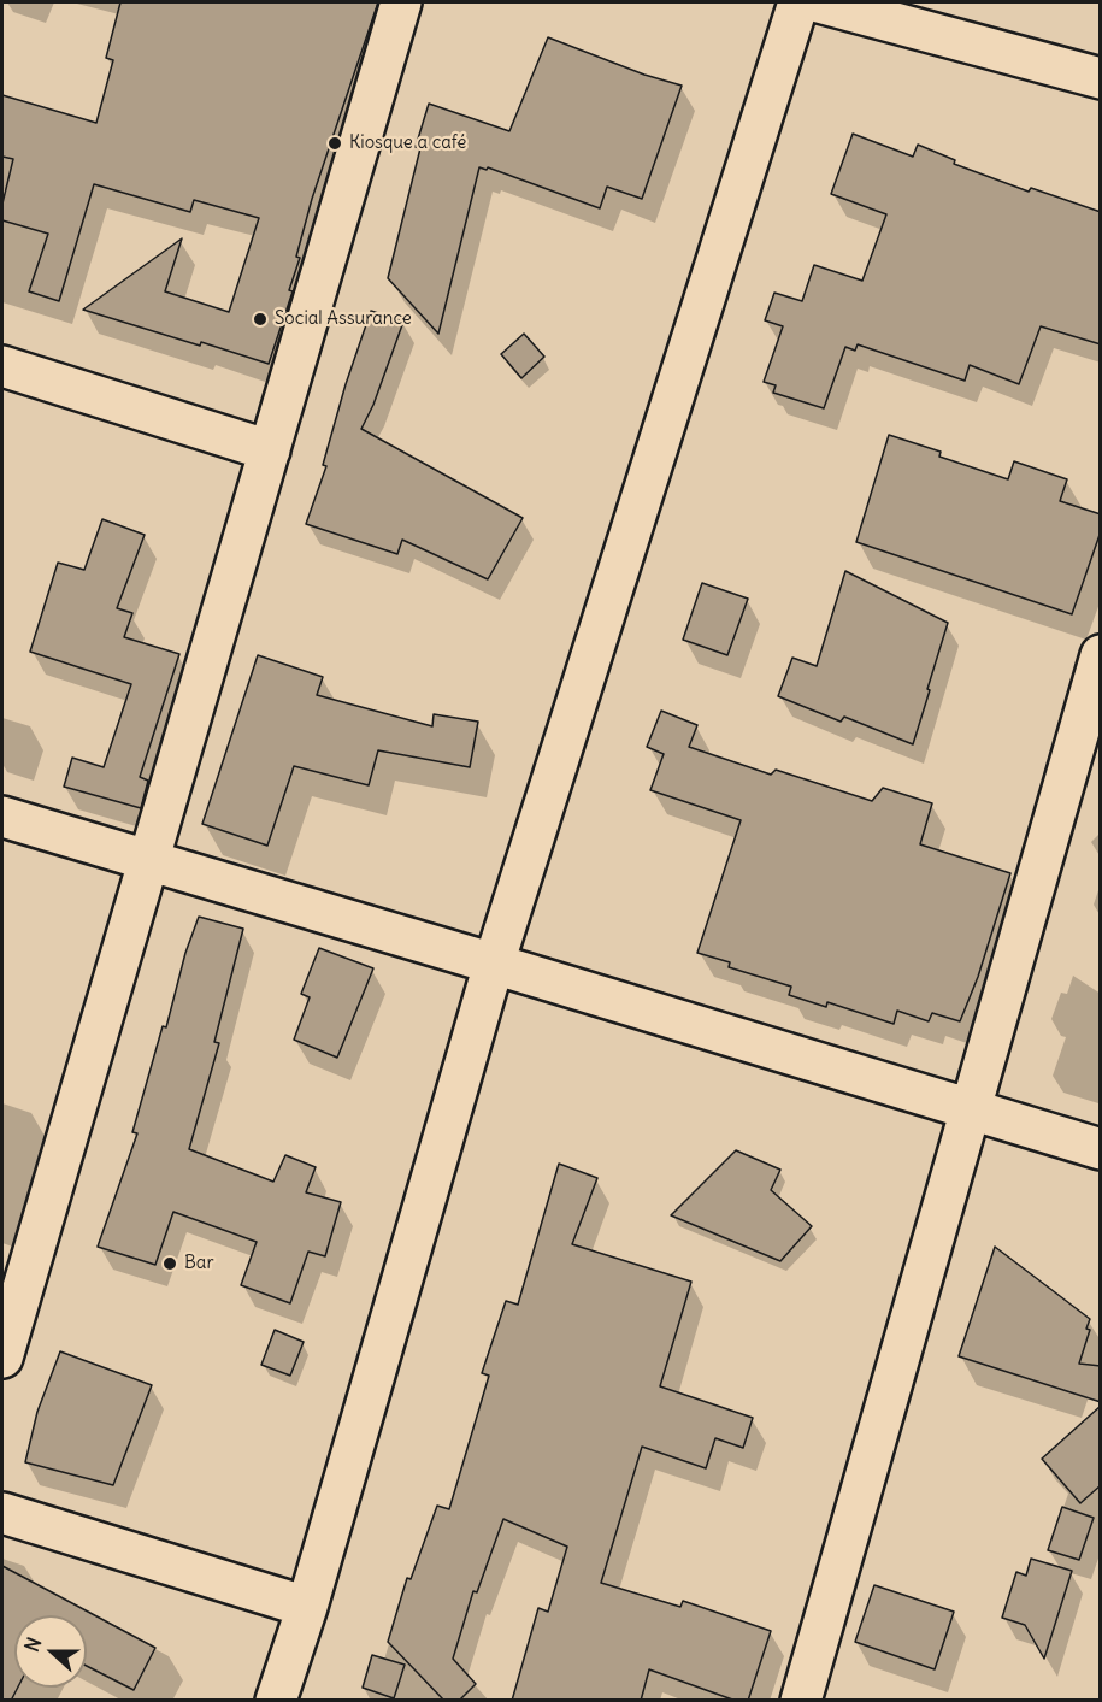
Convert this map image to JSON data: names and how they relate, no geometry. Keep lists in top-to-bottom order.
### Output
{
  "places": ["Kiosque a café", "Social Assurance", "Bar"],
  "north": "left"
}
